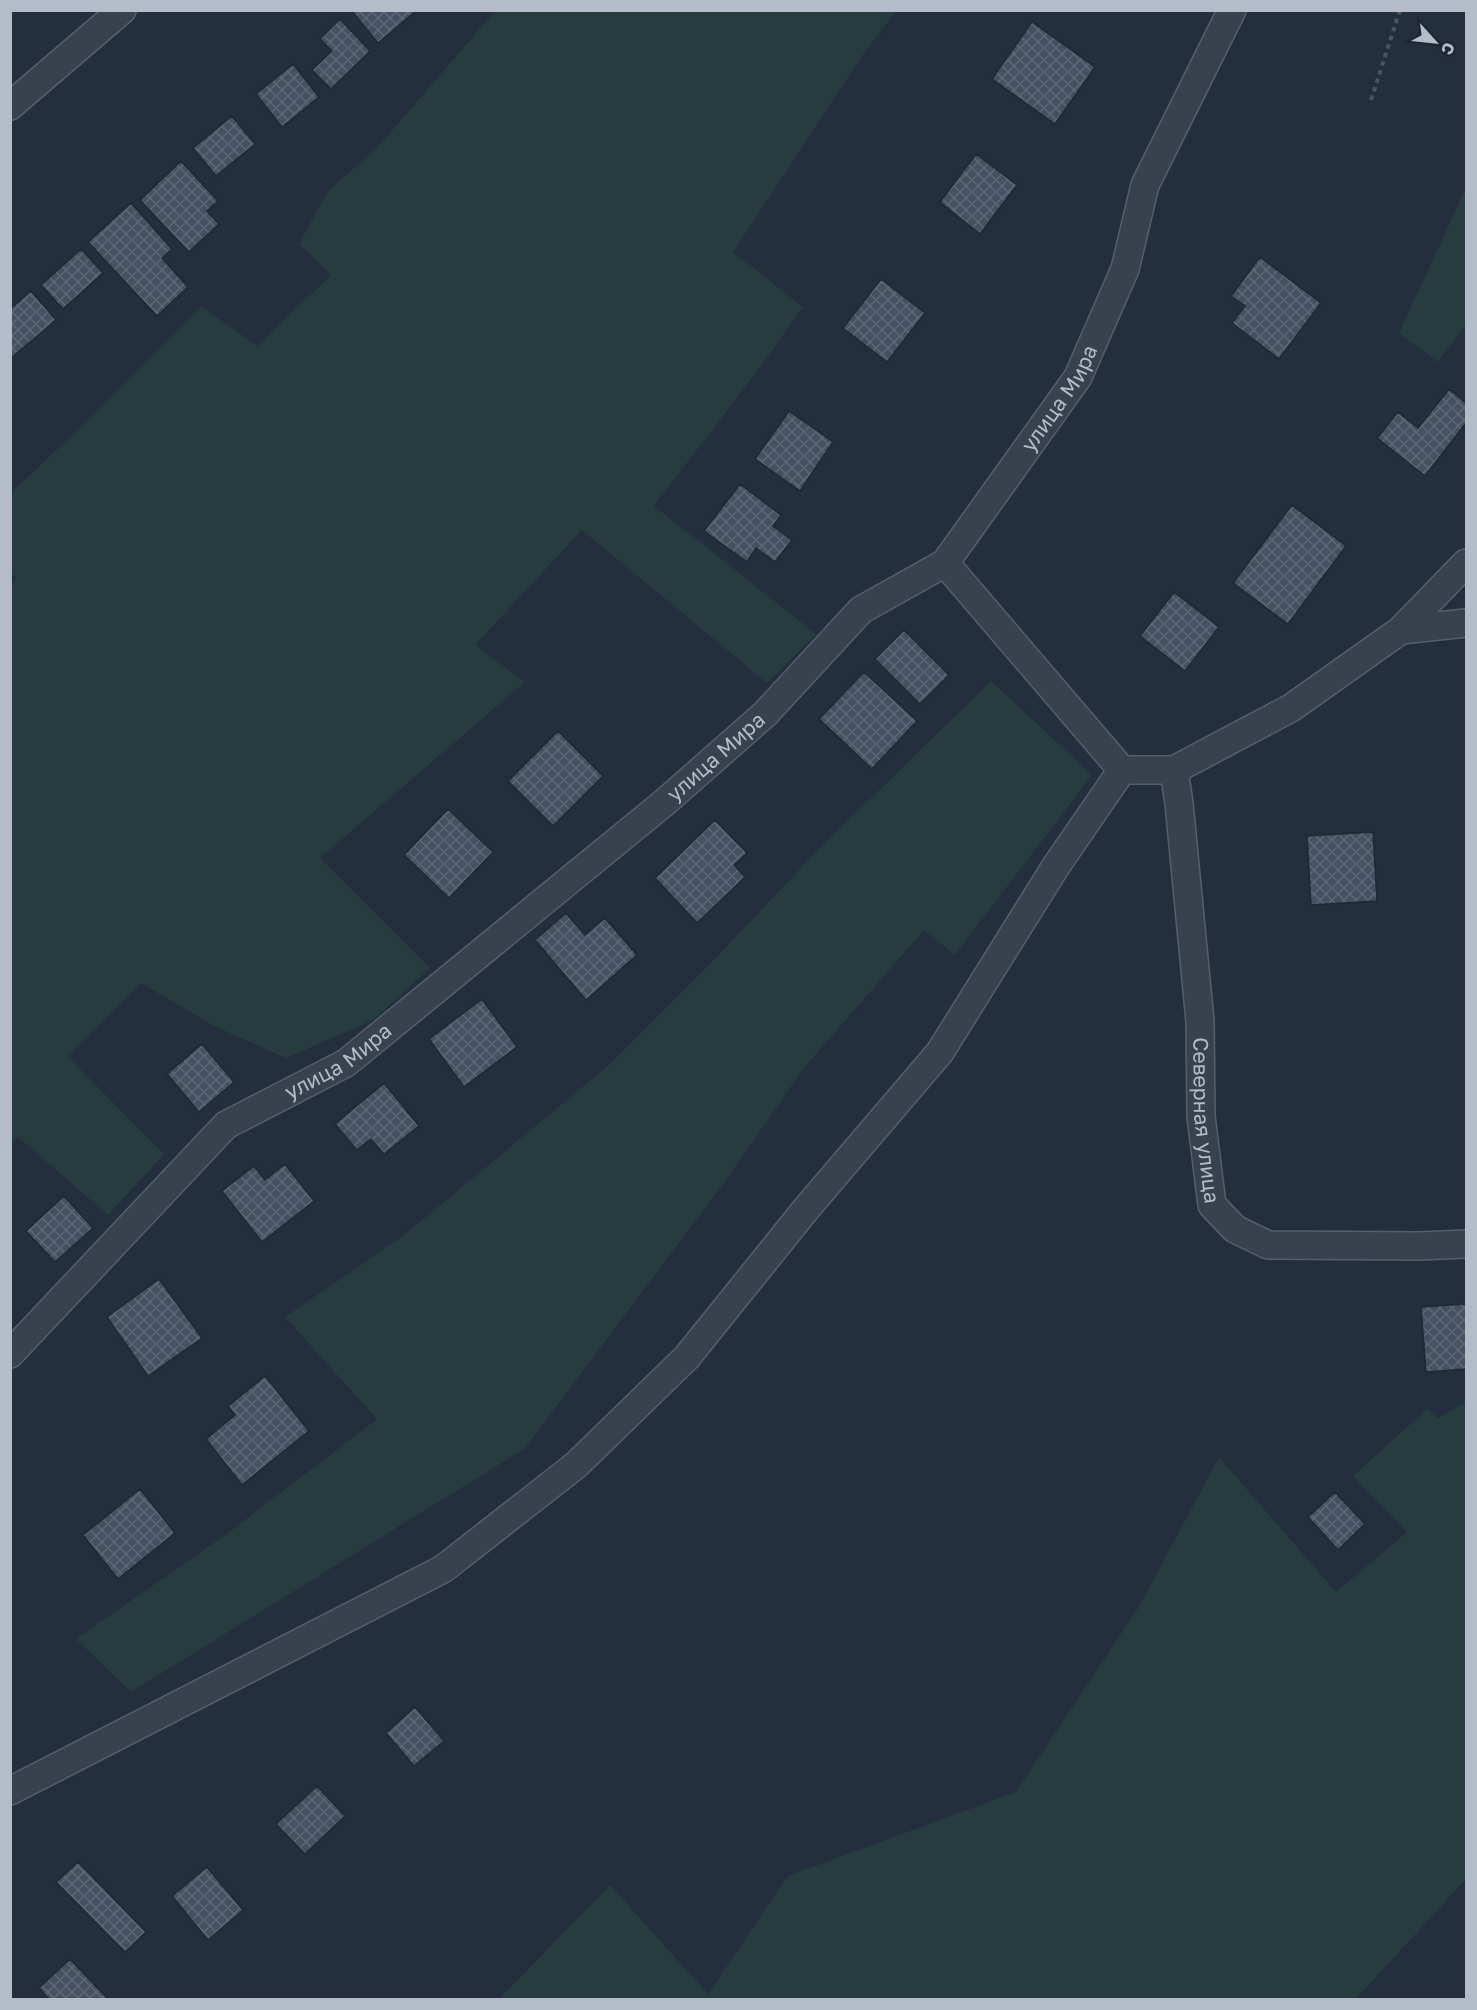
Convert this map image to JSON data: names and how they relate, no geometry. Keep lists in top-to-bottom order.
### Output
{
  "streets": {
    "street": ["улица Мира", "Северная улица"]
  },
  "north": "bottom right"
}
